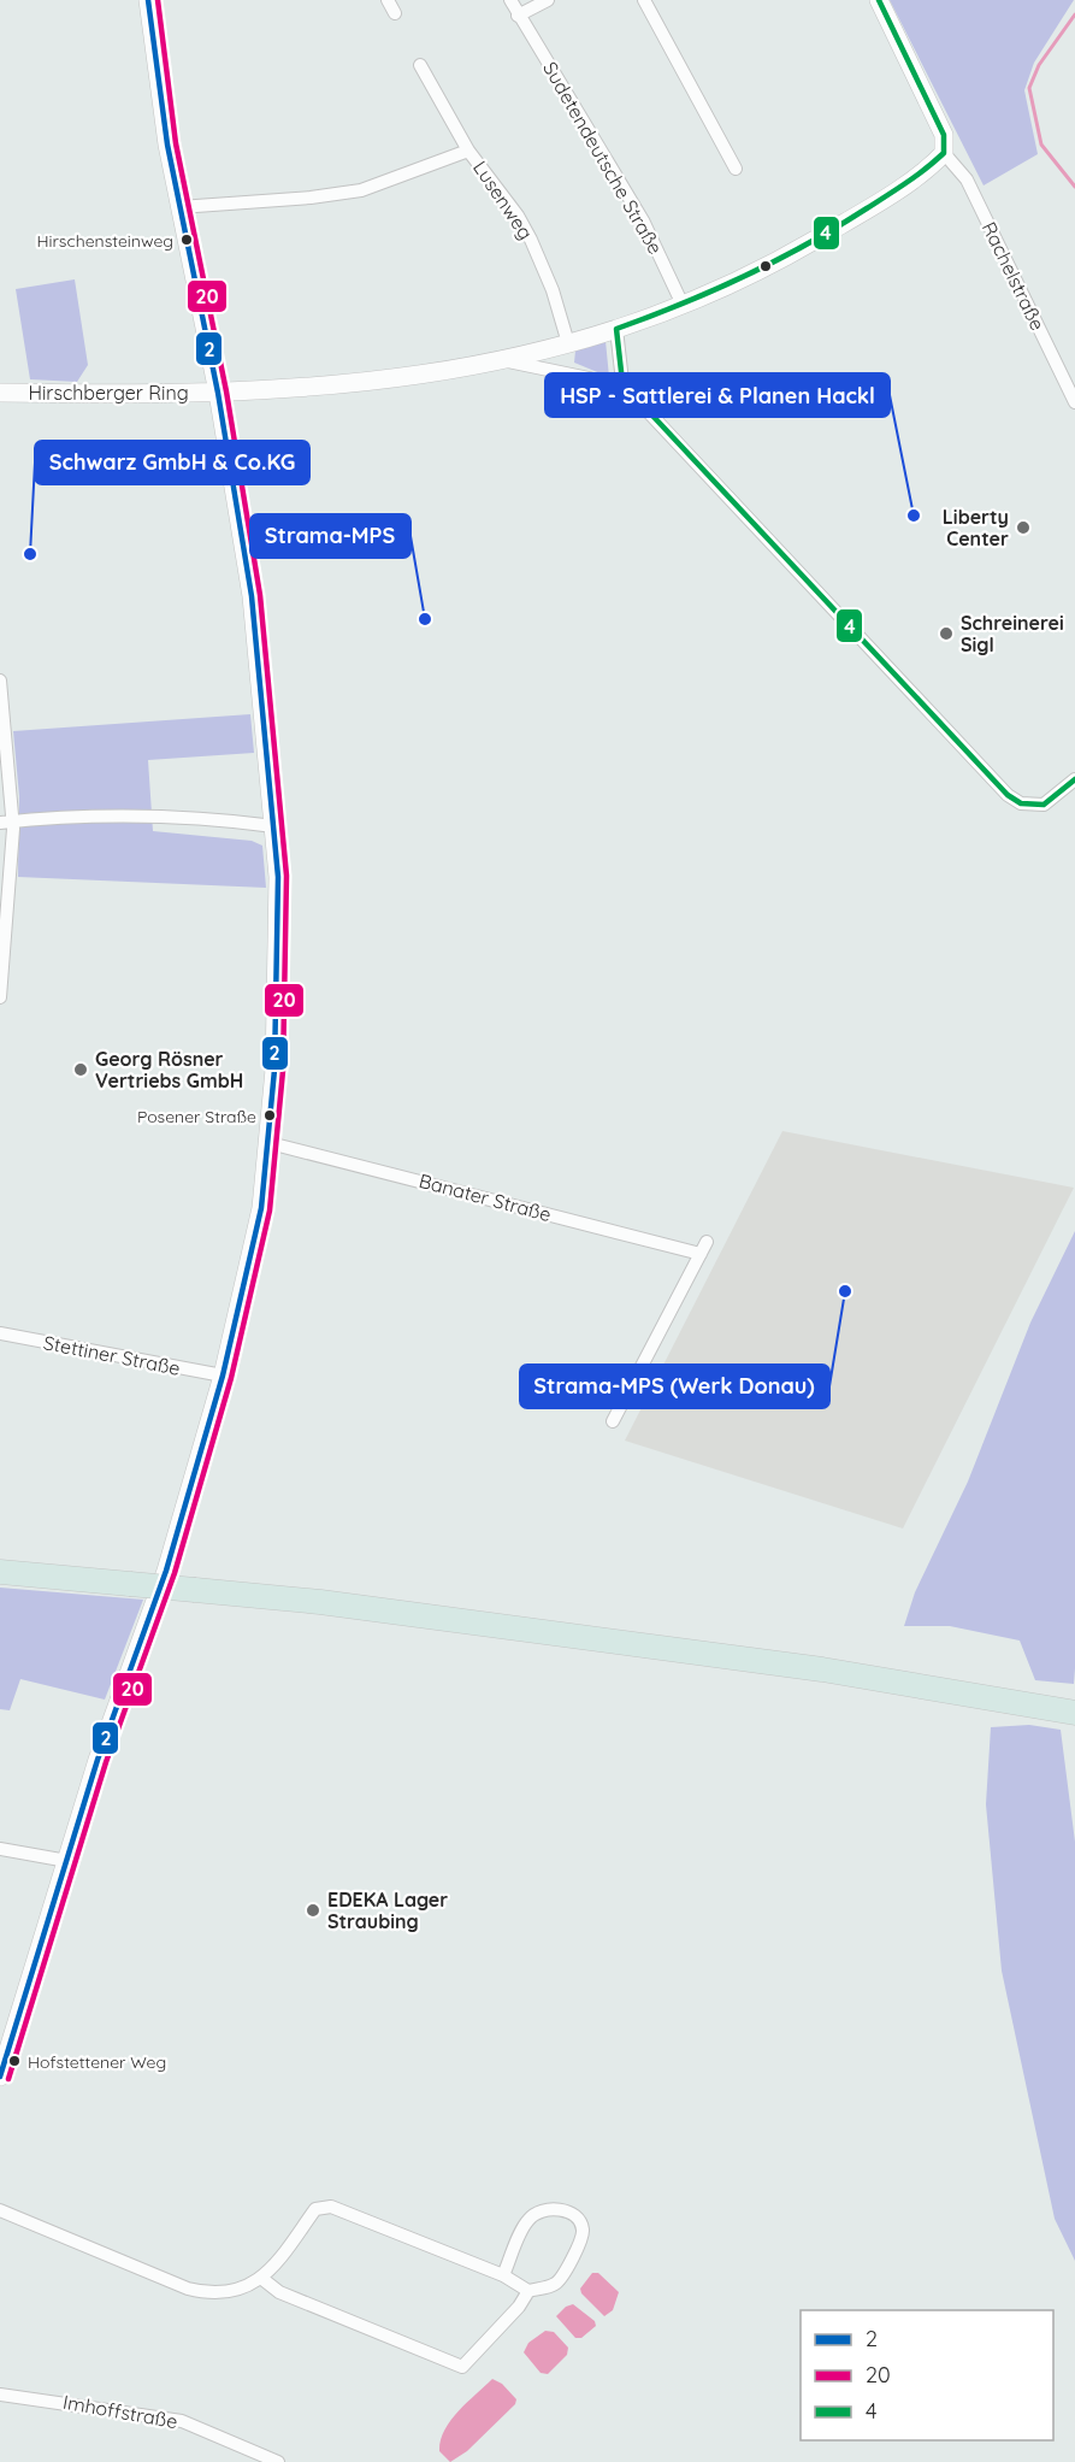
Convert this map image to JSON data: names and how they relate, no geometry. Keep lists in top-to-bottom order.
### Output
{
  "streets": {
    "street": [
      "Sudetendeutsche Straße",
      "Lusenweg",
      "Rachelstraße",
      "Hirschberger Ring",
      "Banater Straße",
      "Stettiner Straße",
      "Imhoffstraße"
    ]
  },
  "crossings": [
    ["Sudetendeutsche Straße", "Hirschberger Ring"],
    ["Lusenweg", "Hirschberger Ring"],
    ["Rachelstraße", "Hirschberger Ring"]
  ],
  "places": [
    "Hirschensteinweg",
    "HSP - Sattlerei & Planen Hackl",
    "Liberty Center",
    "Schwarz GmbH & Co.KG",
    "Strama-MPS",
    "Schreinerei Sigl",
    "Georg Rösner Vertriebs GmbH",
    "Posener Straße",
    "Strama-MPS (Werk Donau)",
    "EDEKA Lager Straubing",
    "Hofstettener Weg"
  ],
  "lines": ["transit line 2", "transit line 20", "transit line 4"],
  "legend": ["2", "20", "4"]
}
